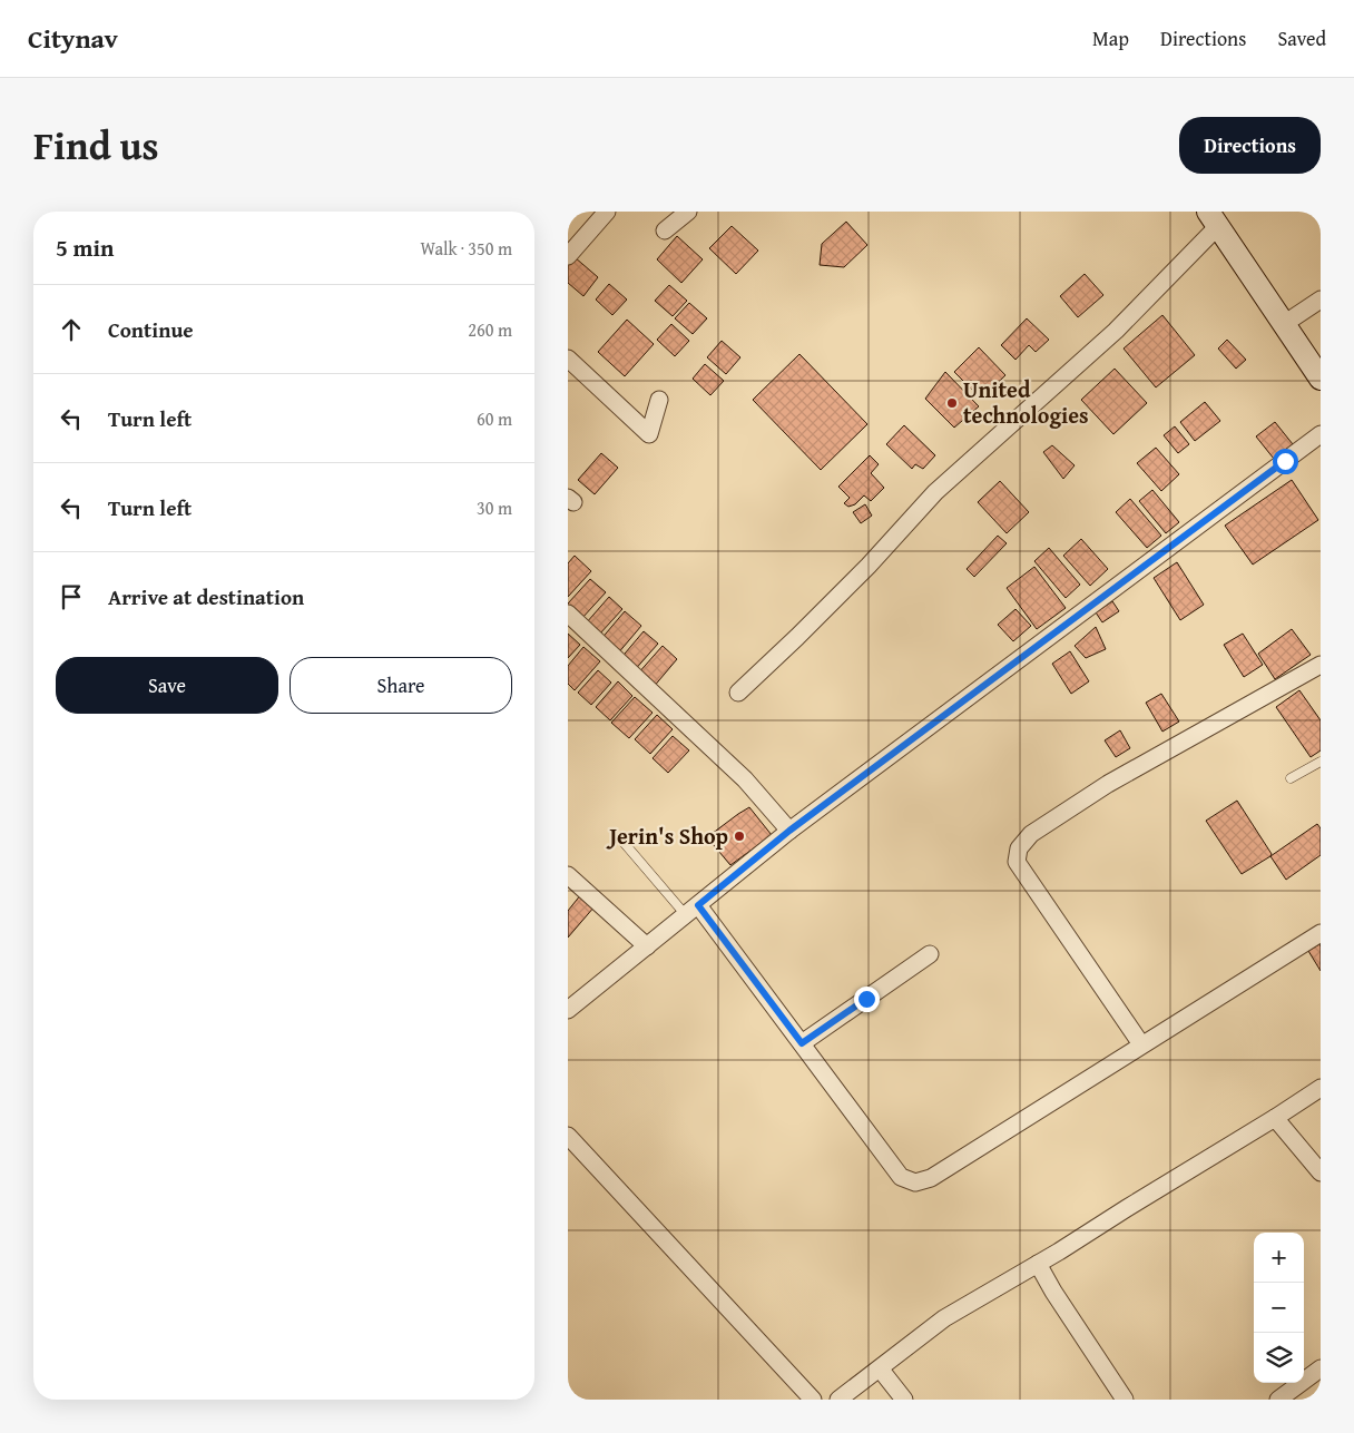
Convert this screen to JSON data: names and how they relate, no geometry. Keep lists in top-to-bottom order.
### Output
{
  "places": ["United technologies", "Jerin's Shop"],
  "page": {
    "header": "Citynav",
    "nav": ["Map", "Directions", "Saved"],
    "title": "Find us",
    "buttons": [
      "Directions",
      ["Save", "Share"]
    ],
    "heading": ["5 min", "Walk · 350 m"],
    "list": [
      ["Continue", "260 m"],
      ["Turn left", "60 m"],
      ["Turn left", "30 m"],
      "Arrive at destination"
    ],
    "map_buttons": ["+", "−"]
  }
}
